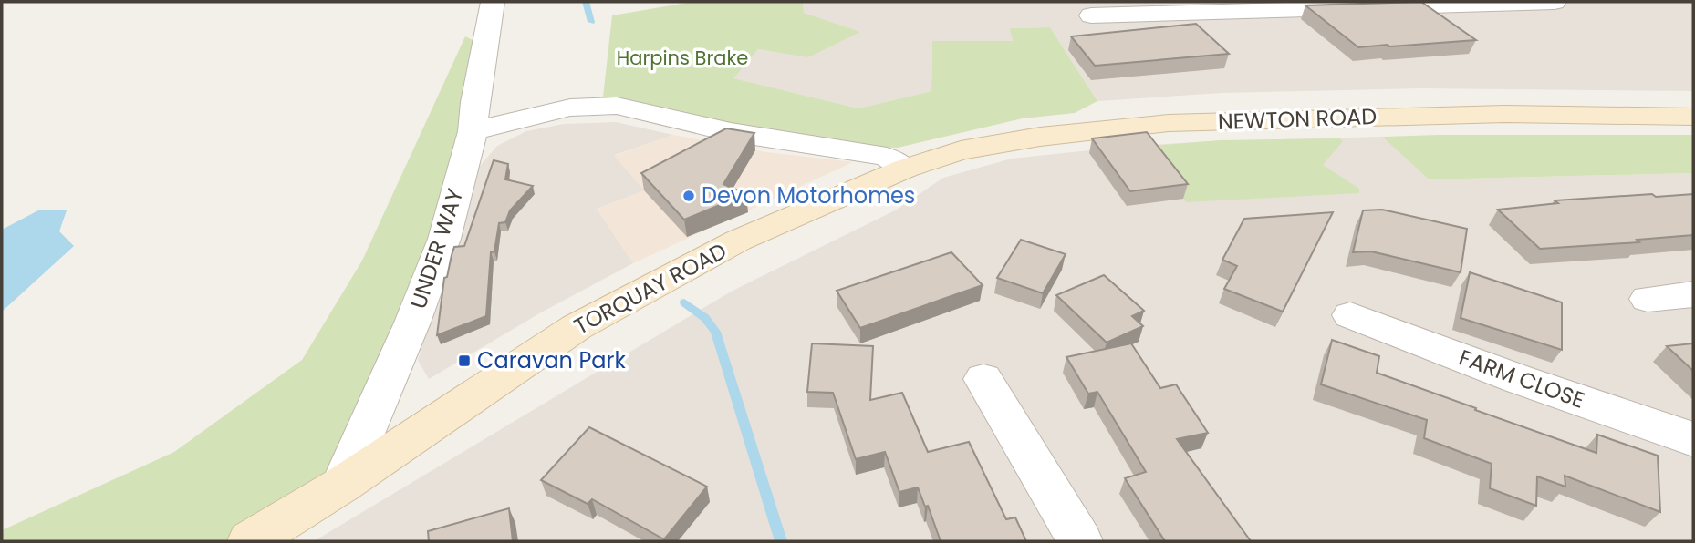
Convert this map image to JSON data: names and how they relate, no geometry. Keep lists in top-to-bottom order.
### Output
{
  "streets": {
    "street": [
      "NEWTON ROAD",
      "UNDER WAY",
      "TORQUAY ROAD",
      "FARM CLOSE"
    ]
  },
  "crossings": [
    ["NEWTON ROAD", "TORQUAY ROAD"],
    ["UNDER WAY", "TORQUAY ROAD"]
  ],
  "parks": ["Harpins Brake"],
  "places": {
    "other": ["Devon Motorhomes"],
    "transit": ["Caravan Park"]
  }
}
